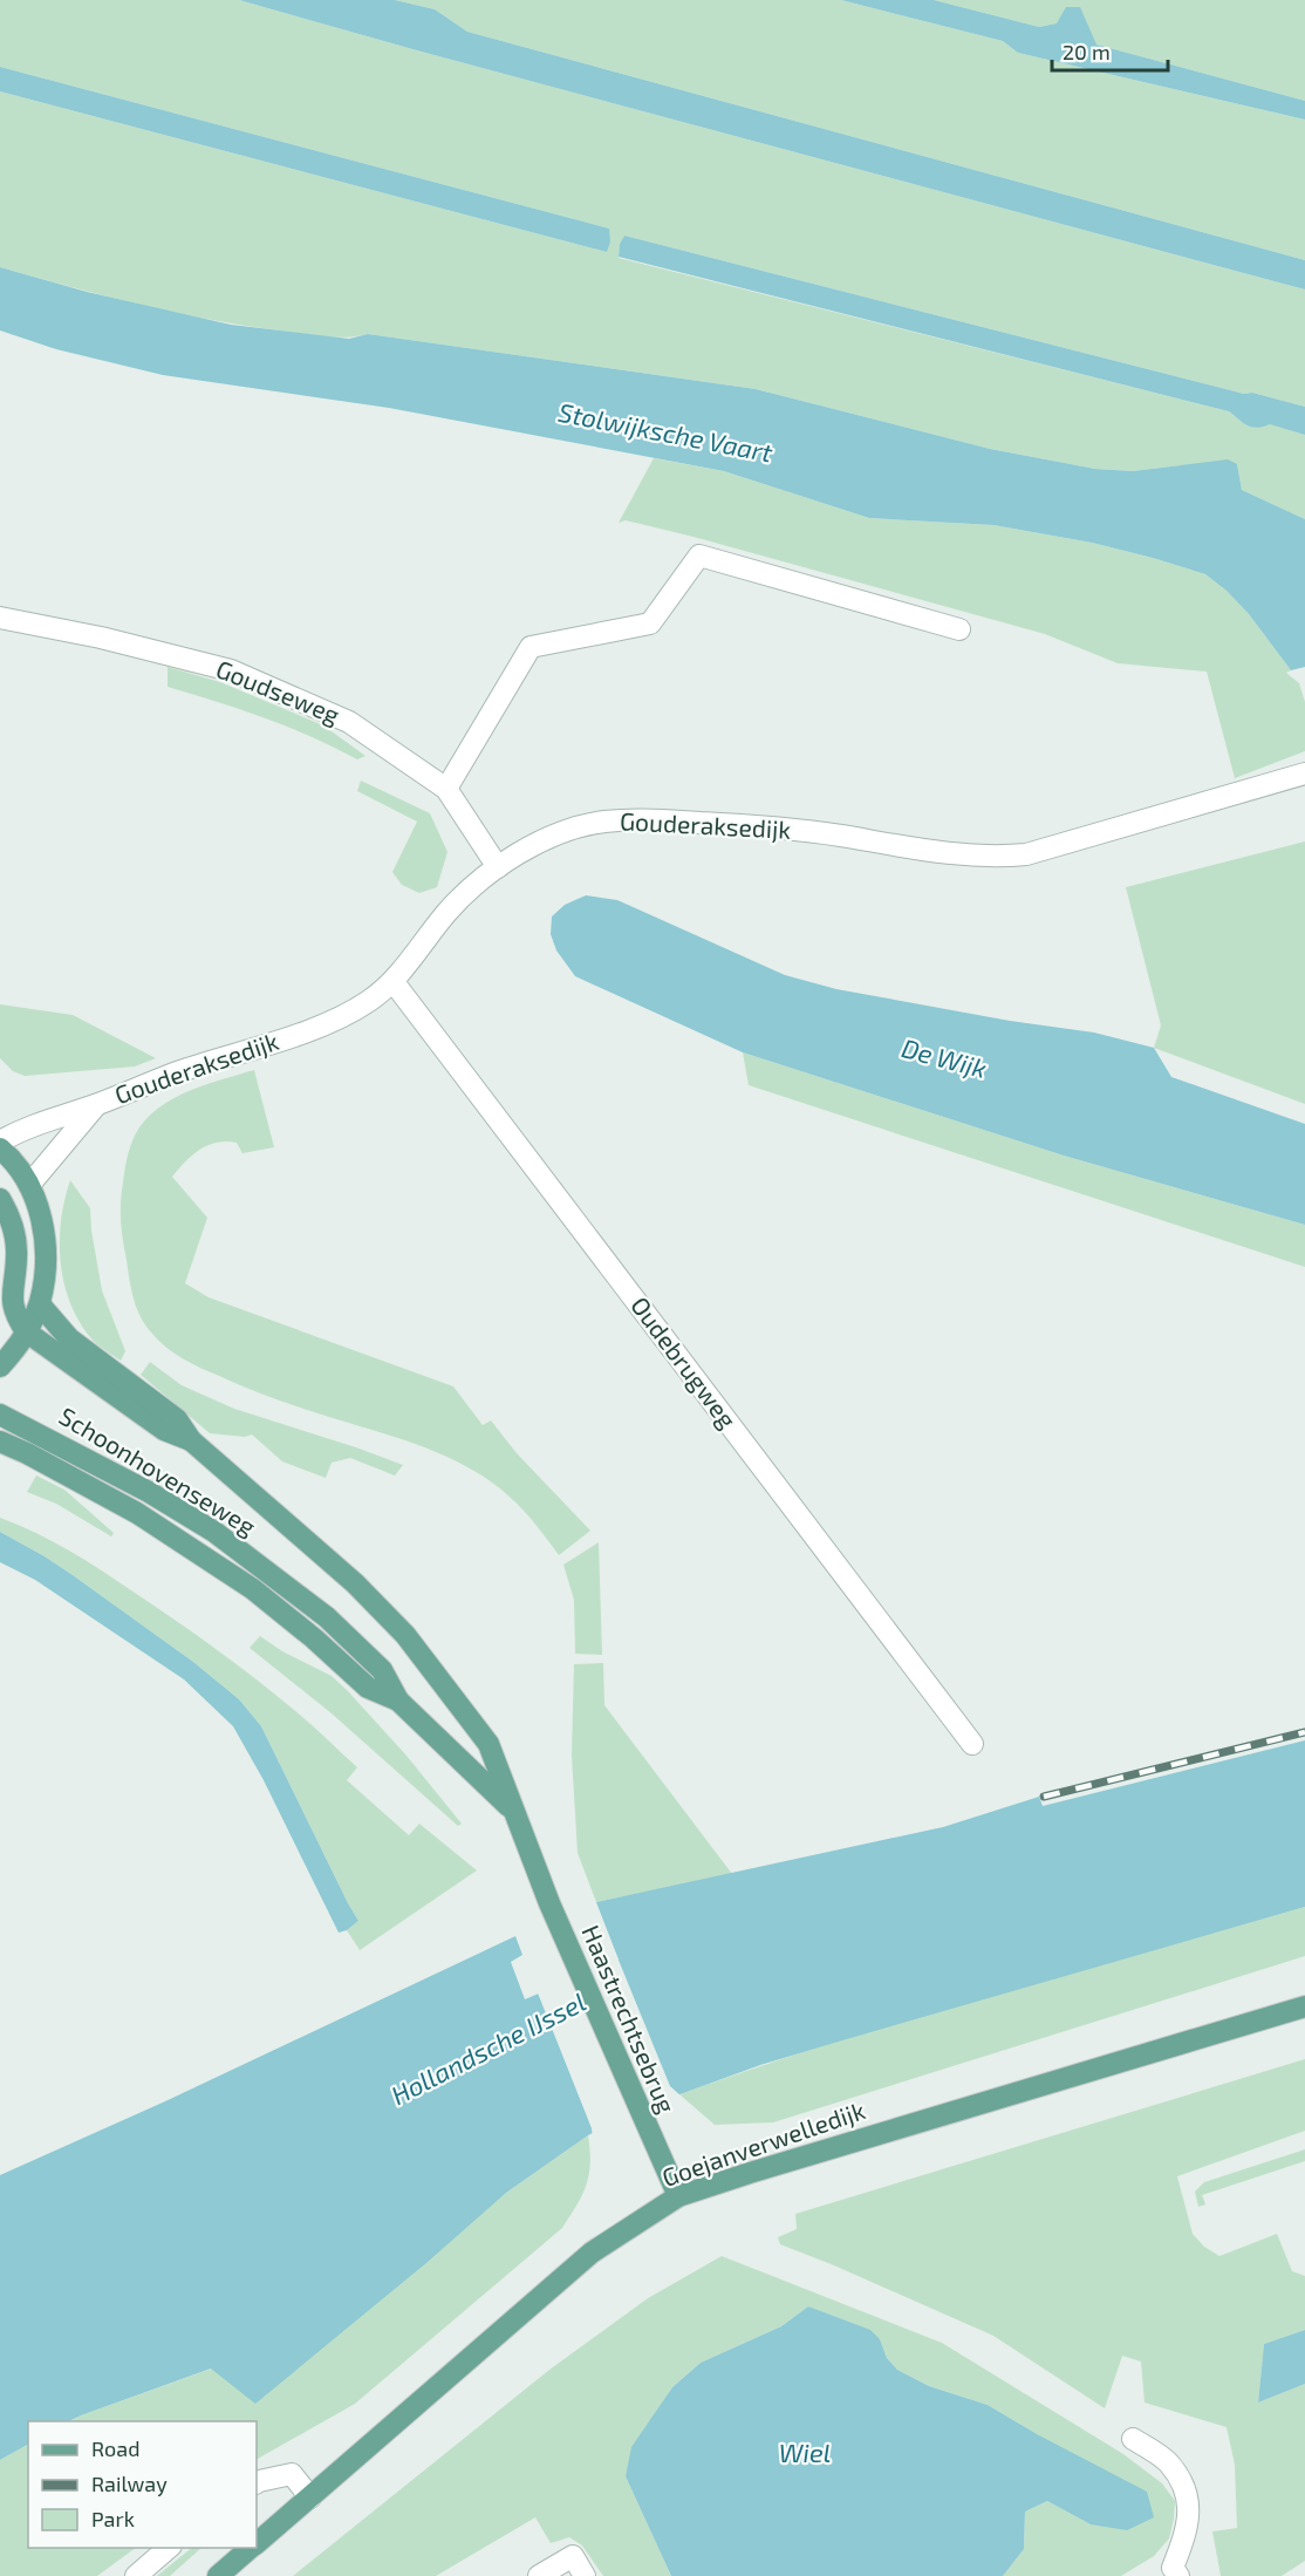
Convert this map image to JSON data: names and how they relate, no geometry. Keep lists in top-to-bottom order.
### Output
{
  "streets": {
    "main road": ["Schoonhovenseweg", "Haastrechtsebrug", "Goejanverwelledijk"],
    "street": ["Goudseweg", "Gouderaksedijk", "Oudebrugweg"]
  },
  "crossings": [
    ["Goudseweg", "Gouderaksedijk"],
    ["Gouderaksedijk", "Oudebrugweg"],
    ["Schoonhovenseweg", "Haastrechtsebrug"],
    ["Haastrechtsebrug", "Goejanverwelledijk"]
  ],
  "water": [
    "Stolwijksche Vaart",
    "De Wijk",
    "Hollandsche IJssel",
    "Wiel"
  ],
  "legend": ["Road", "Railway", "Park"],
  "scale_bar": "20 m"
}
